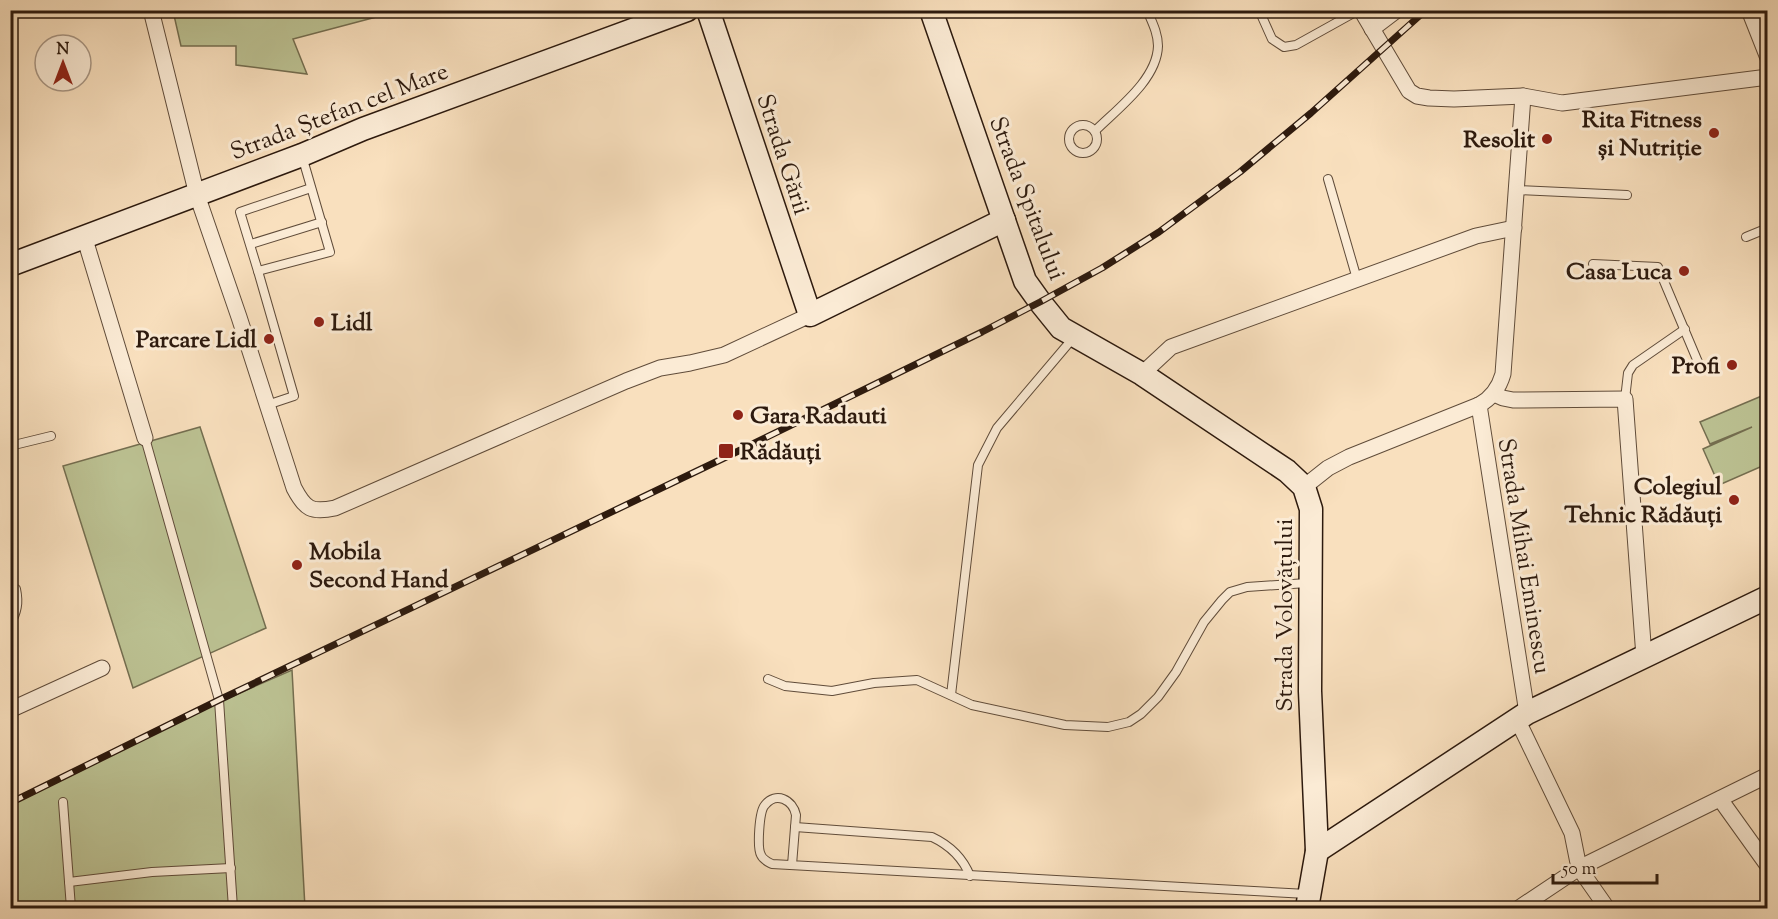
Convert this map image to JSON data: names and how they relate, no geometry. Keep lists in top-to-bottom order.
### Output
{
  "streets": {
    "main road": [
      "Strada Ștefan cel Mare",
      "Strada Gării",
      "Strada Spitalului",
      "Strada Volovățului"
    ],
    "street": ["Strada Mihai Eminescu"]
  },
  "crossings": [
    ["Strada Spitalului", "Strada Volovățului"],
    ["Strada Mihai Eminescu", "Strada Volovățului"]
  ],
  "places": {
    "other": [
      "Rita Fitness și Nutriție",
      "Resolit",
      "Casa Luca",
      "Lidl",
      "Parcare Lidl",
      "Profi",
      "Gara Radauti",
      "Colegiul Tehnic Rădăuți",
      "Mobila Second Hand"
    ],
    "transit": ["Rădăuți"]
  },
  "scale_bar": "50 m",
  "north": "top"
}
